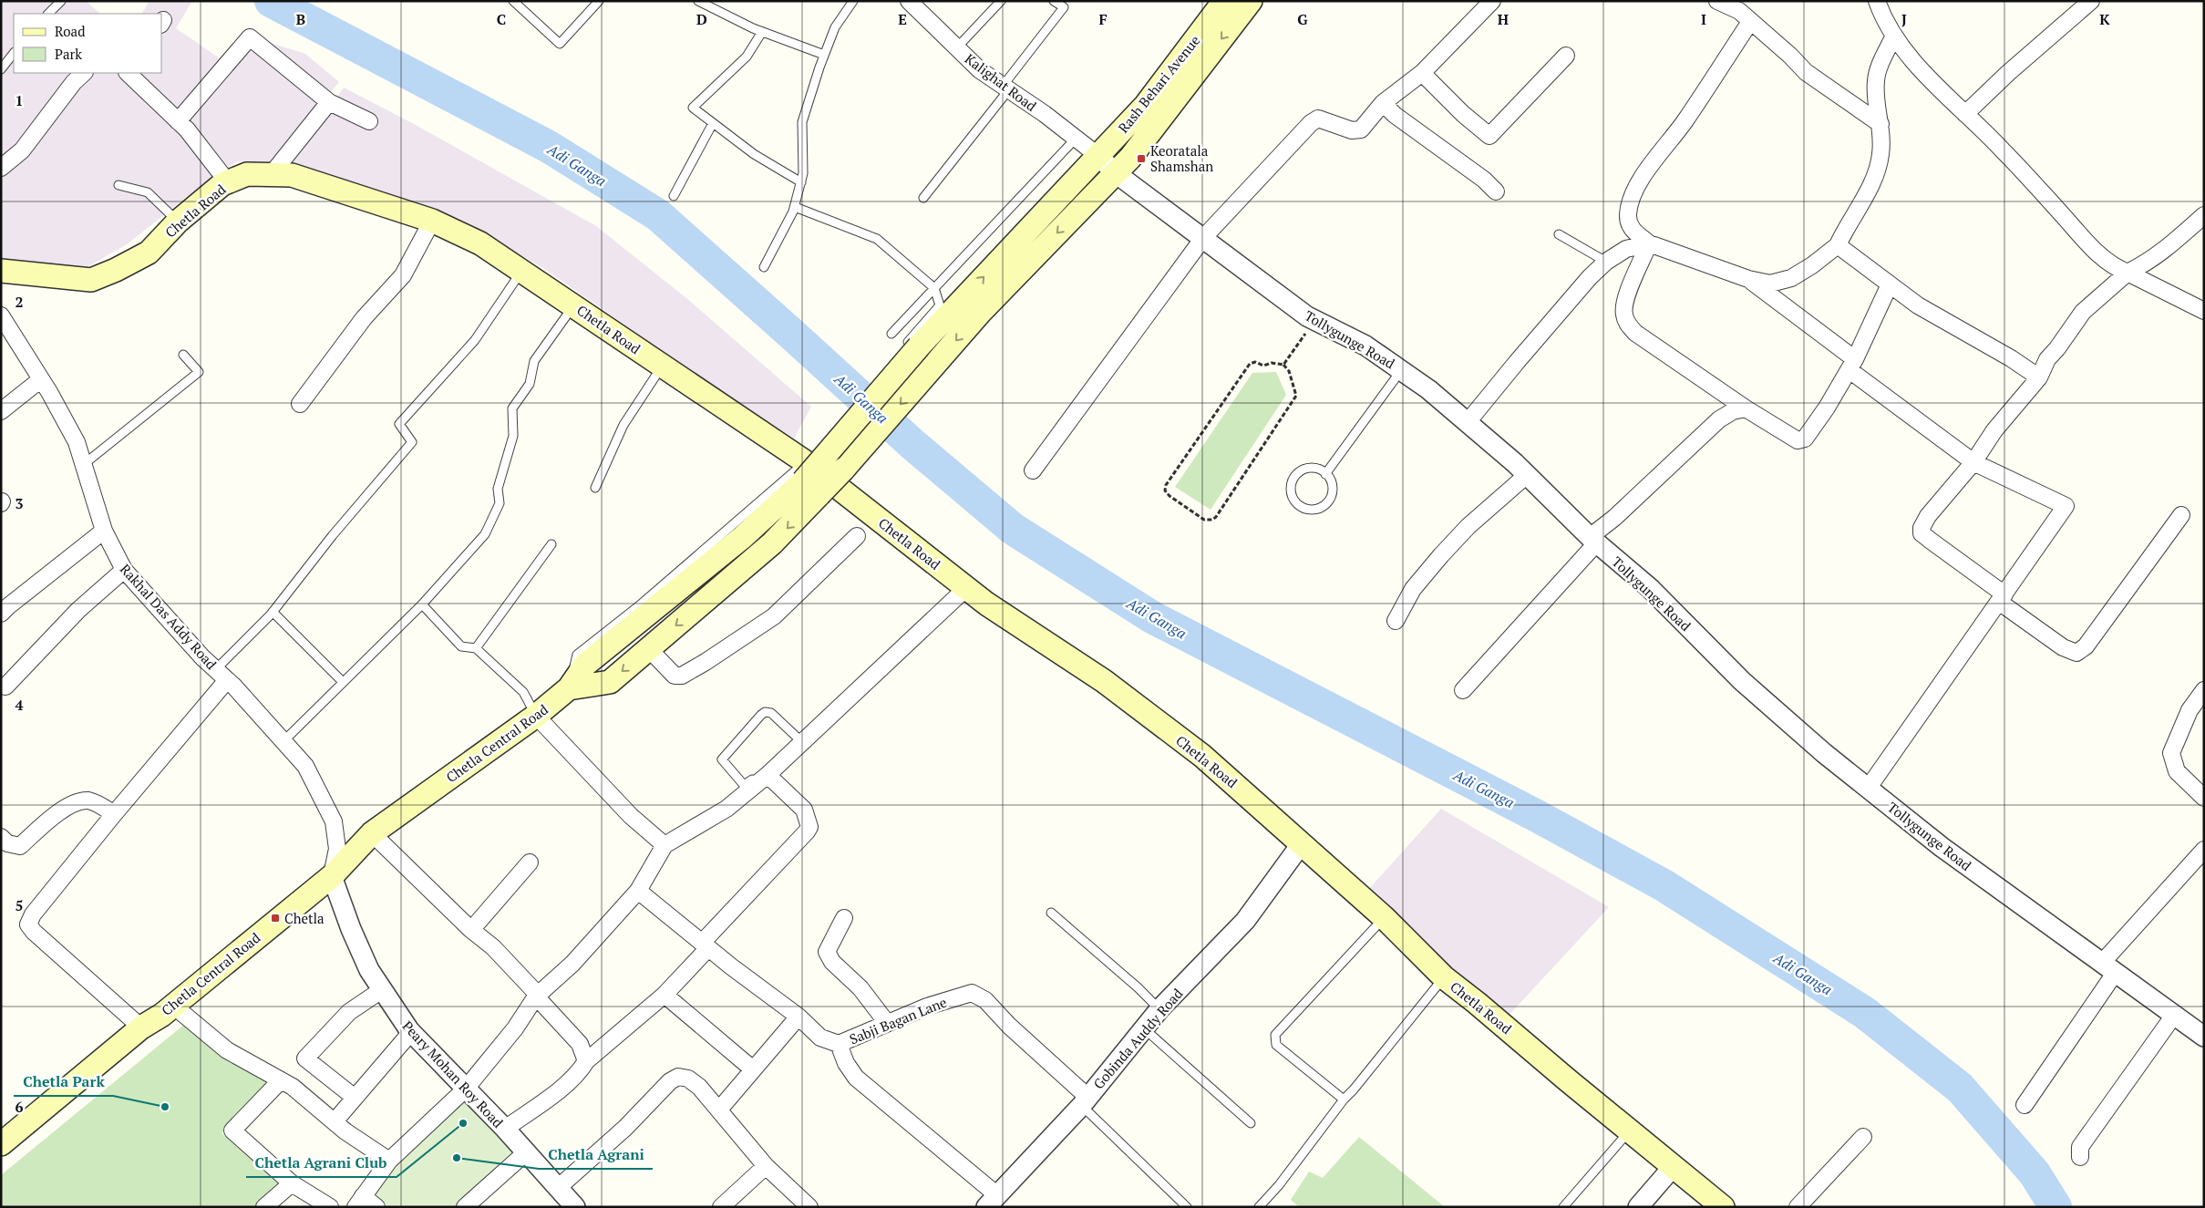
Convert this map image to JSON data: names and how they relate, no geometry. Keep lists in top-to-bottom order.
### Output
{
  "streets": {
    "main road": ["Rash Behari Avenue", "Chetla Road", "Chetla Central Road"],
    "street": [
      "Kalighat Road",
      "Tollygunge Road",
      "Rakhal Das Addy Road",
      "Sabji Bagan Lane",
      "Gobinda Auddy Road",
      "Peary Mohan Roy Road"
    ]
  },
  "crossings": [
    ["Kalighat Road", "Rash Behari Avenue"],
    ["Kalighat Road", "Tollygunge Road"],
    ["Rash Behari Avenue", "Chetla Road"],
    ["Rash Behari Avenue", "Tollygunge Road"],
    ["Rash Behari Avenue", "Chetla Central Road"],
    ["Chetla Road", "Chetla Central Road"],
    ["Chetla Road", "Gobinda Auddy Road"],
    ["Rakhal Das Addy Road", "Chetla Central Road"],
    ["Rakhal Das Addy Road", "Peary Mohan Roy Road"],
    ["Chetla Central Road", "Peary Mohan Roy Road"],
    ["Sabji Bagan Lane", "Gobinda Auddy Road"]
  ],
  "water": ["Adi Ganga"],
  "places": {
    "transit": ["Keoratala Shamshan", "Chetla"],
    "other": ["Chetla Park", "Chetla Agrani Club", "Chetla Agrani"]
  },
  "legend": ["Road", "Park"],
  "grid": {
    "columns": [
      "B",
      "C",
      "D",
      "E",
      "F",
      "G",
      "H",
      "I",
      "J",
      "K"
    ],
    "rows": [
      "1",
      "2",
      "3",
      "4",
      "5",
      "6"
    ]
  }
}
